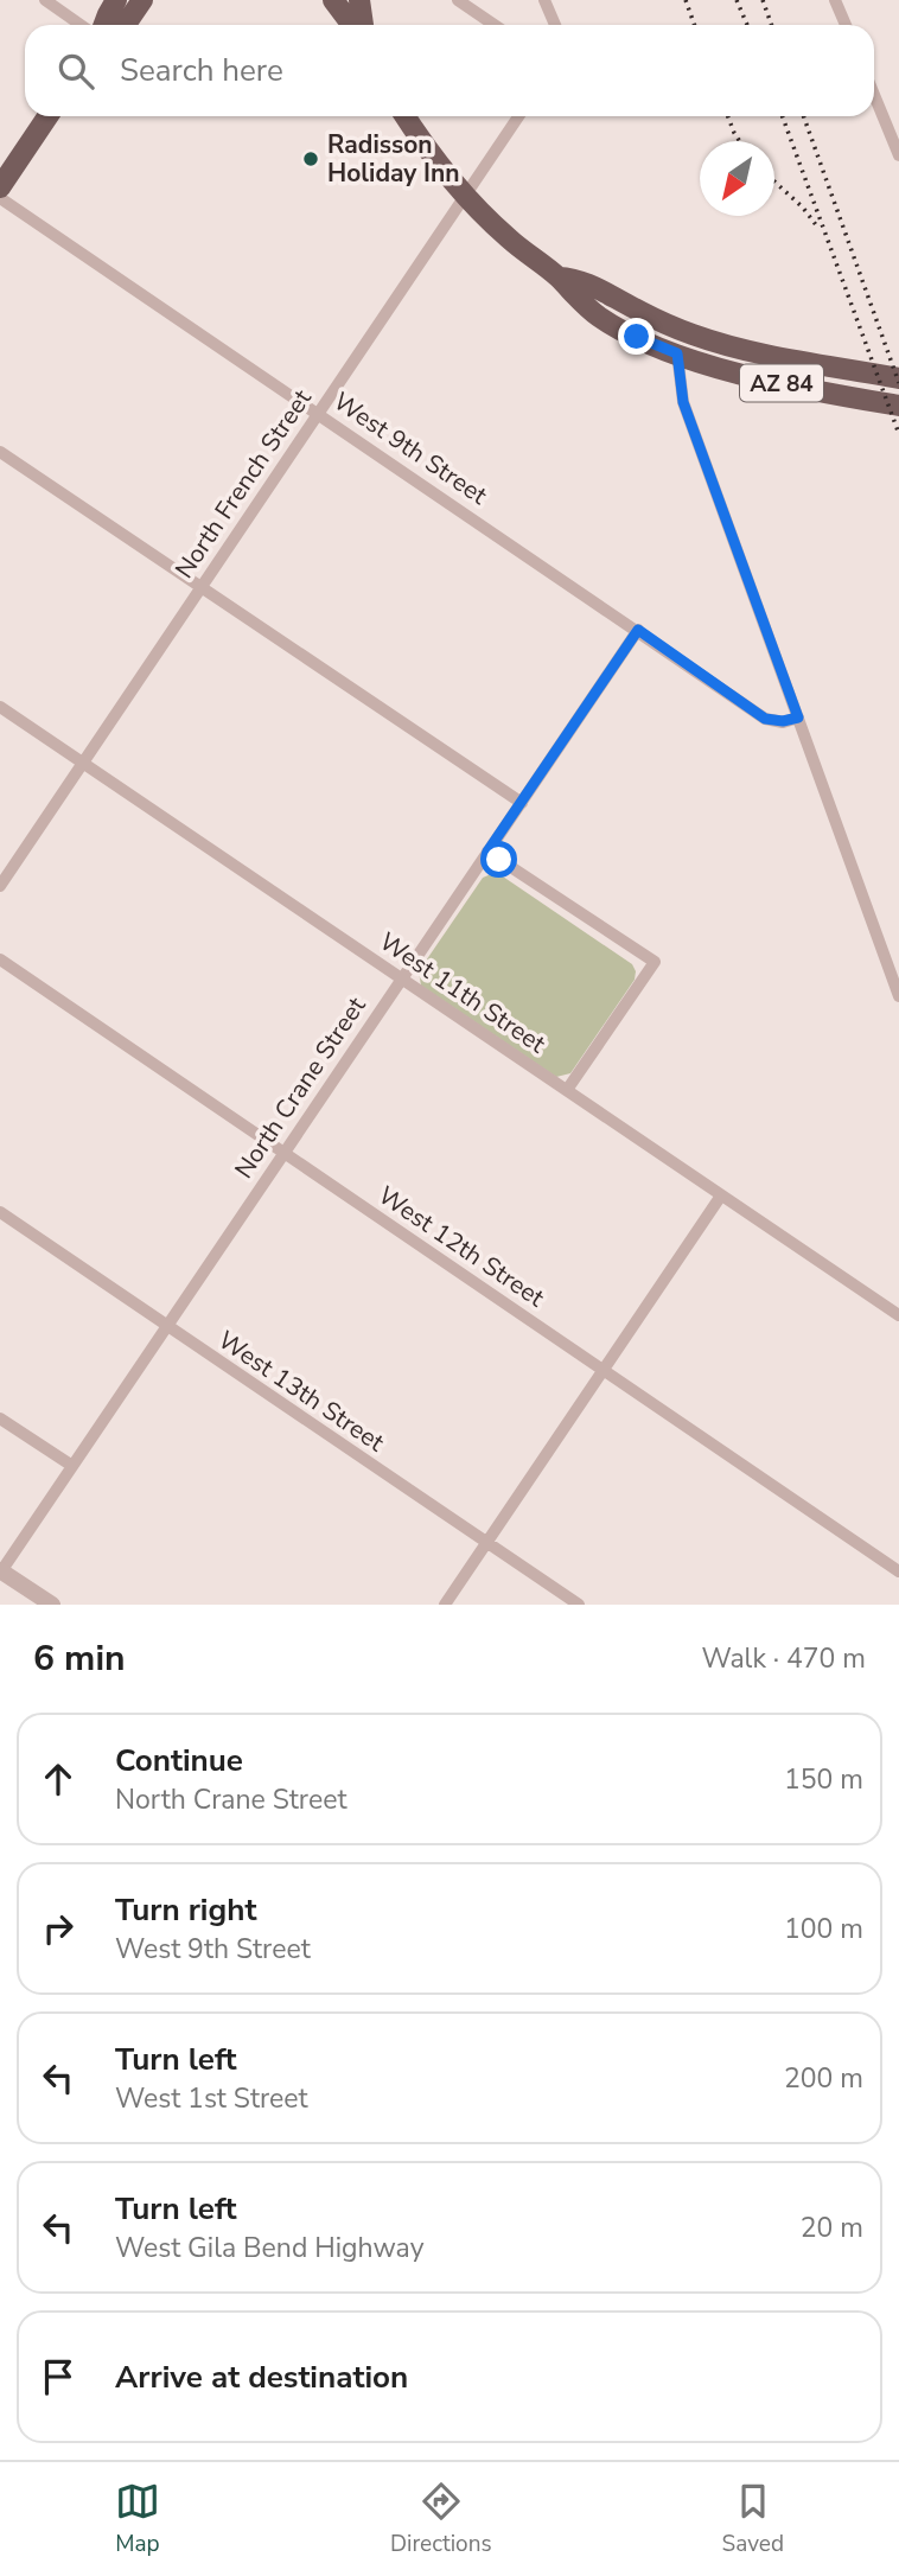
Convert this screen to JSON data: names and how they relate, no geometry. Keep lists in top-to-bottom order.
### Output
{
  "streets": {
    "main road": ["AZ 84"],
    "street": [
      "West 9th Street",
      "North French Street",
      "West 11th Street",
      "North Crane Street",
      "West 12th Street",
      "West 13th Street"
    ]
  },
  "crossings": [
    ["AZ 84", "North French Street"],
    ["West 9th Street", "North French Street"],
    ["West 9th Street", "North Crane Street"],
    ["North French Street", "West 11th Street"],
    ["West 11th Street", "North Crane Street"],
    ["North Crane Street", "West 12th Street"],
    ["North Crane Street", "West 13th Street"]
  ],
  "places": ["Radisson Holiday Inn"],
  "north": "bottom left",
  "page": {
    "search": "Search here",
    "heading": ["6 min", "Walk · 470 m"],
    "list": [
      ["Continue", "North Crane Street", "150 m"],
      ["Turn right", "West 9th Street", "100 m"],
      ["Turn left", "West 1st Street", "200 m"],
      ["Turn left", "West Gila Bend Highway", "20 m"],
      "Arrive at destination"
    ],
    "nav": ["Map", "Directions", "Saved"]
  }
}
